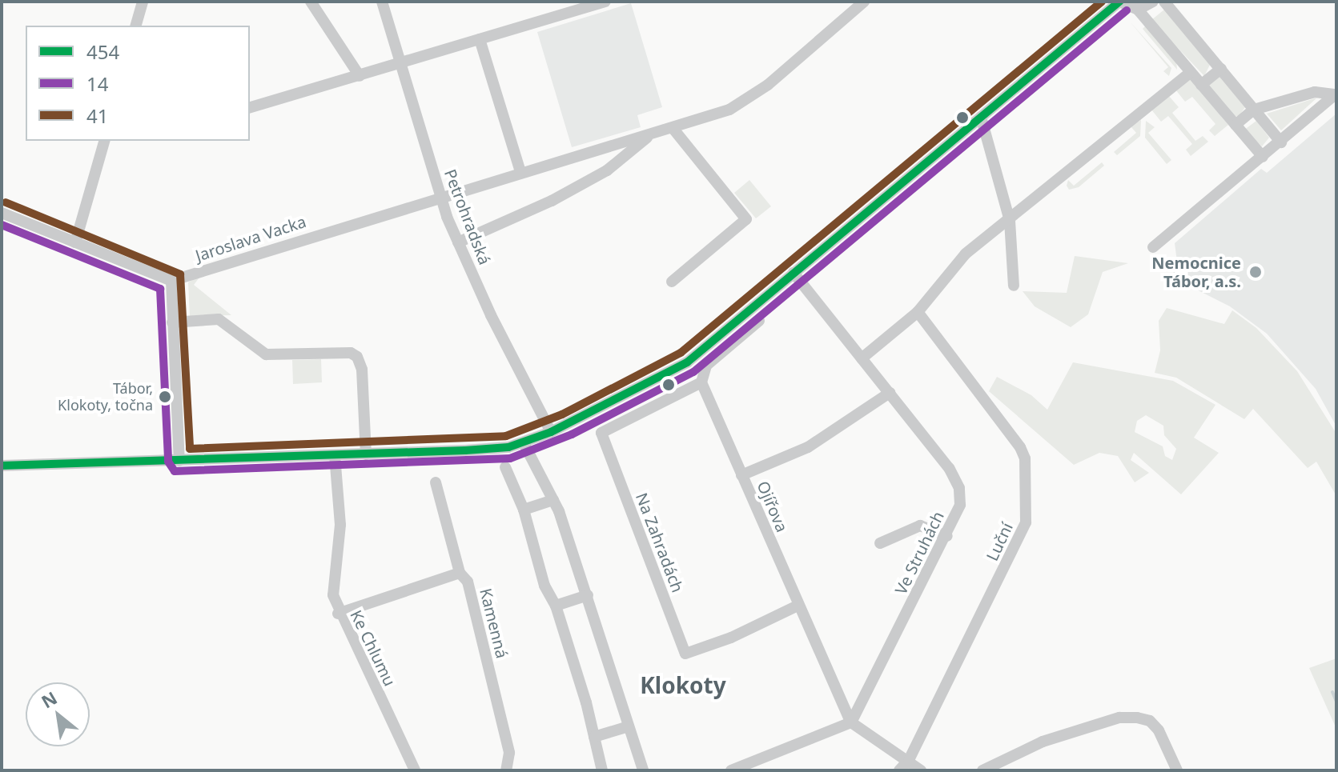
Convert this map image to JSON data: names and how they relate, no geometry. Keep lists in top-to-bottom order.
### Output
{
  "streets": {
    "street": [
      "Petrohradská",
      "Jaroslava Vacka",
      "Ojířova",
      "Luční",
      "Na Zahradách",
      "Ve Struhách",
      "Kamenná",
      "Ke Chlumu"
    ]
  },
  "crossings": [
    ["Petrohradská", "Jaroslava Vacka"],
    ["Ojířova", "Na Zahradách"],
    ["Ojířova", "Ve Struhách"]
  ],
  "districts": ["Klokoty"],
  "places": ["Nemocnice Tábor, a.s.", "Tábor, Klokoty, točna"],
  "lines": ["transit line 454", "transit line 41", "transit line 14"],
  "legend": ["454", "14", "41"],
  "north": "top left"
}
